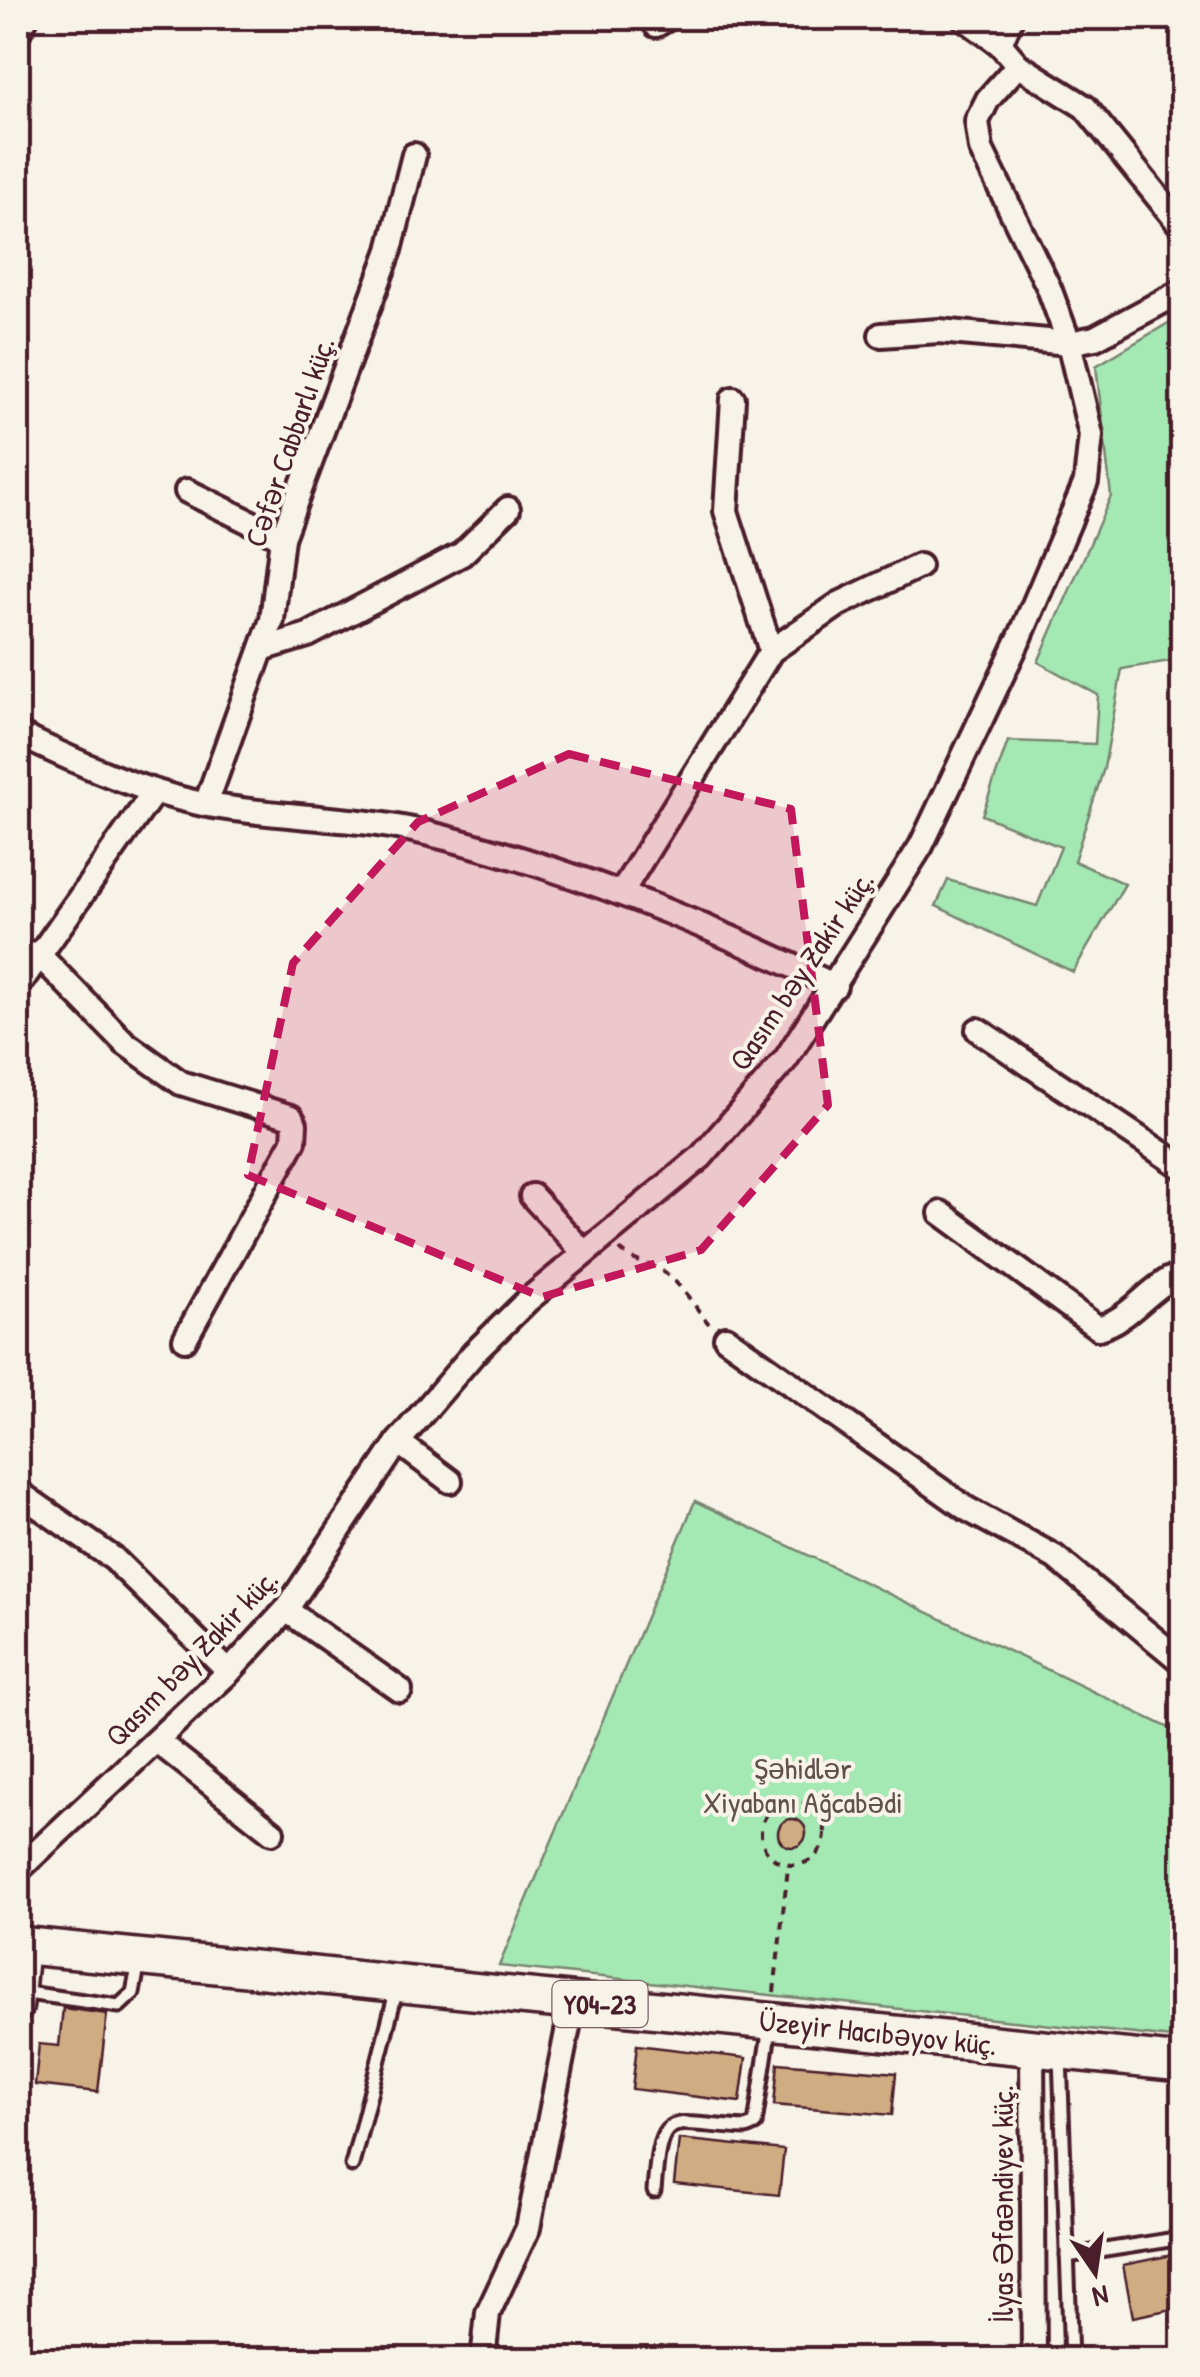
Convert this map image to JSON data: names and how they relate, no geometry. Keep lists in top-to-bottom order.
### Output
{
  "streets": {
    "main road": ["Y04-23", "Üzeyir Hacıbəyov küç."],
    "street": ["Cəfər Cabbarlı küç.", "Qasım bəy Zakir küç.", "İlyas Əfaəndiyev küç."]
  },
  "crossings": [
    ["Üzeyir Hacıbəyov küç.", "İlyas Əfaəndiyev küç."]
  ],
  "parks": ["Şəhidlər Xiyabanı Ağcabədi"],
  "north": "bottom"
}
